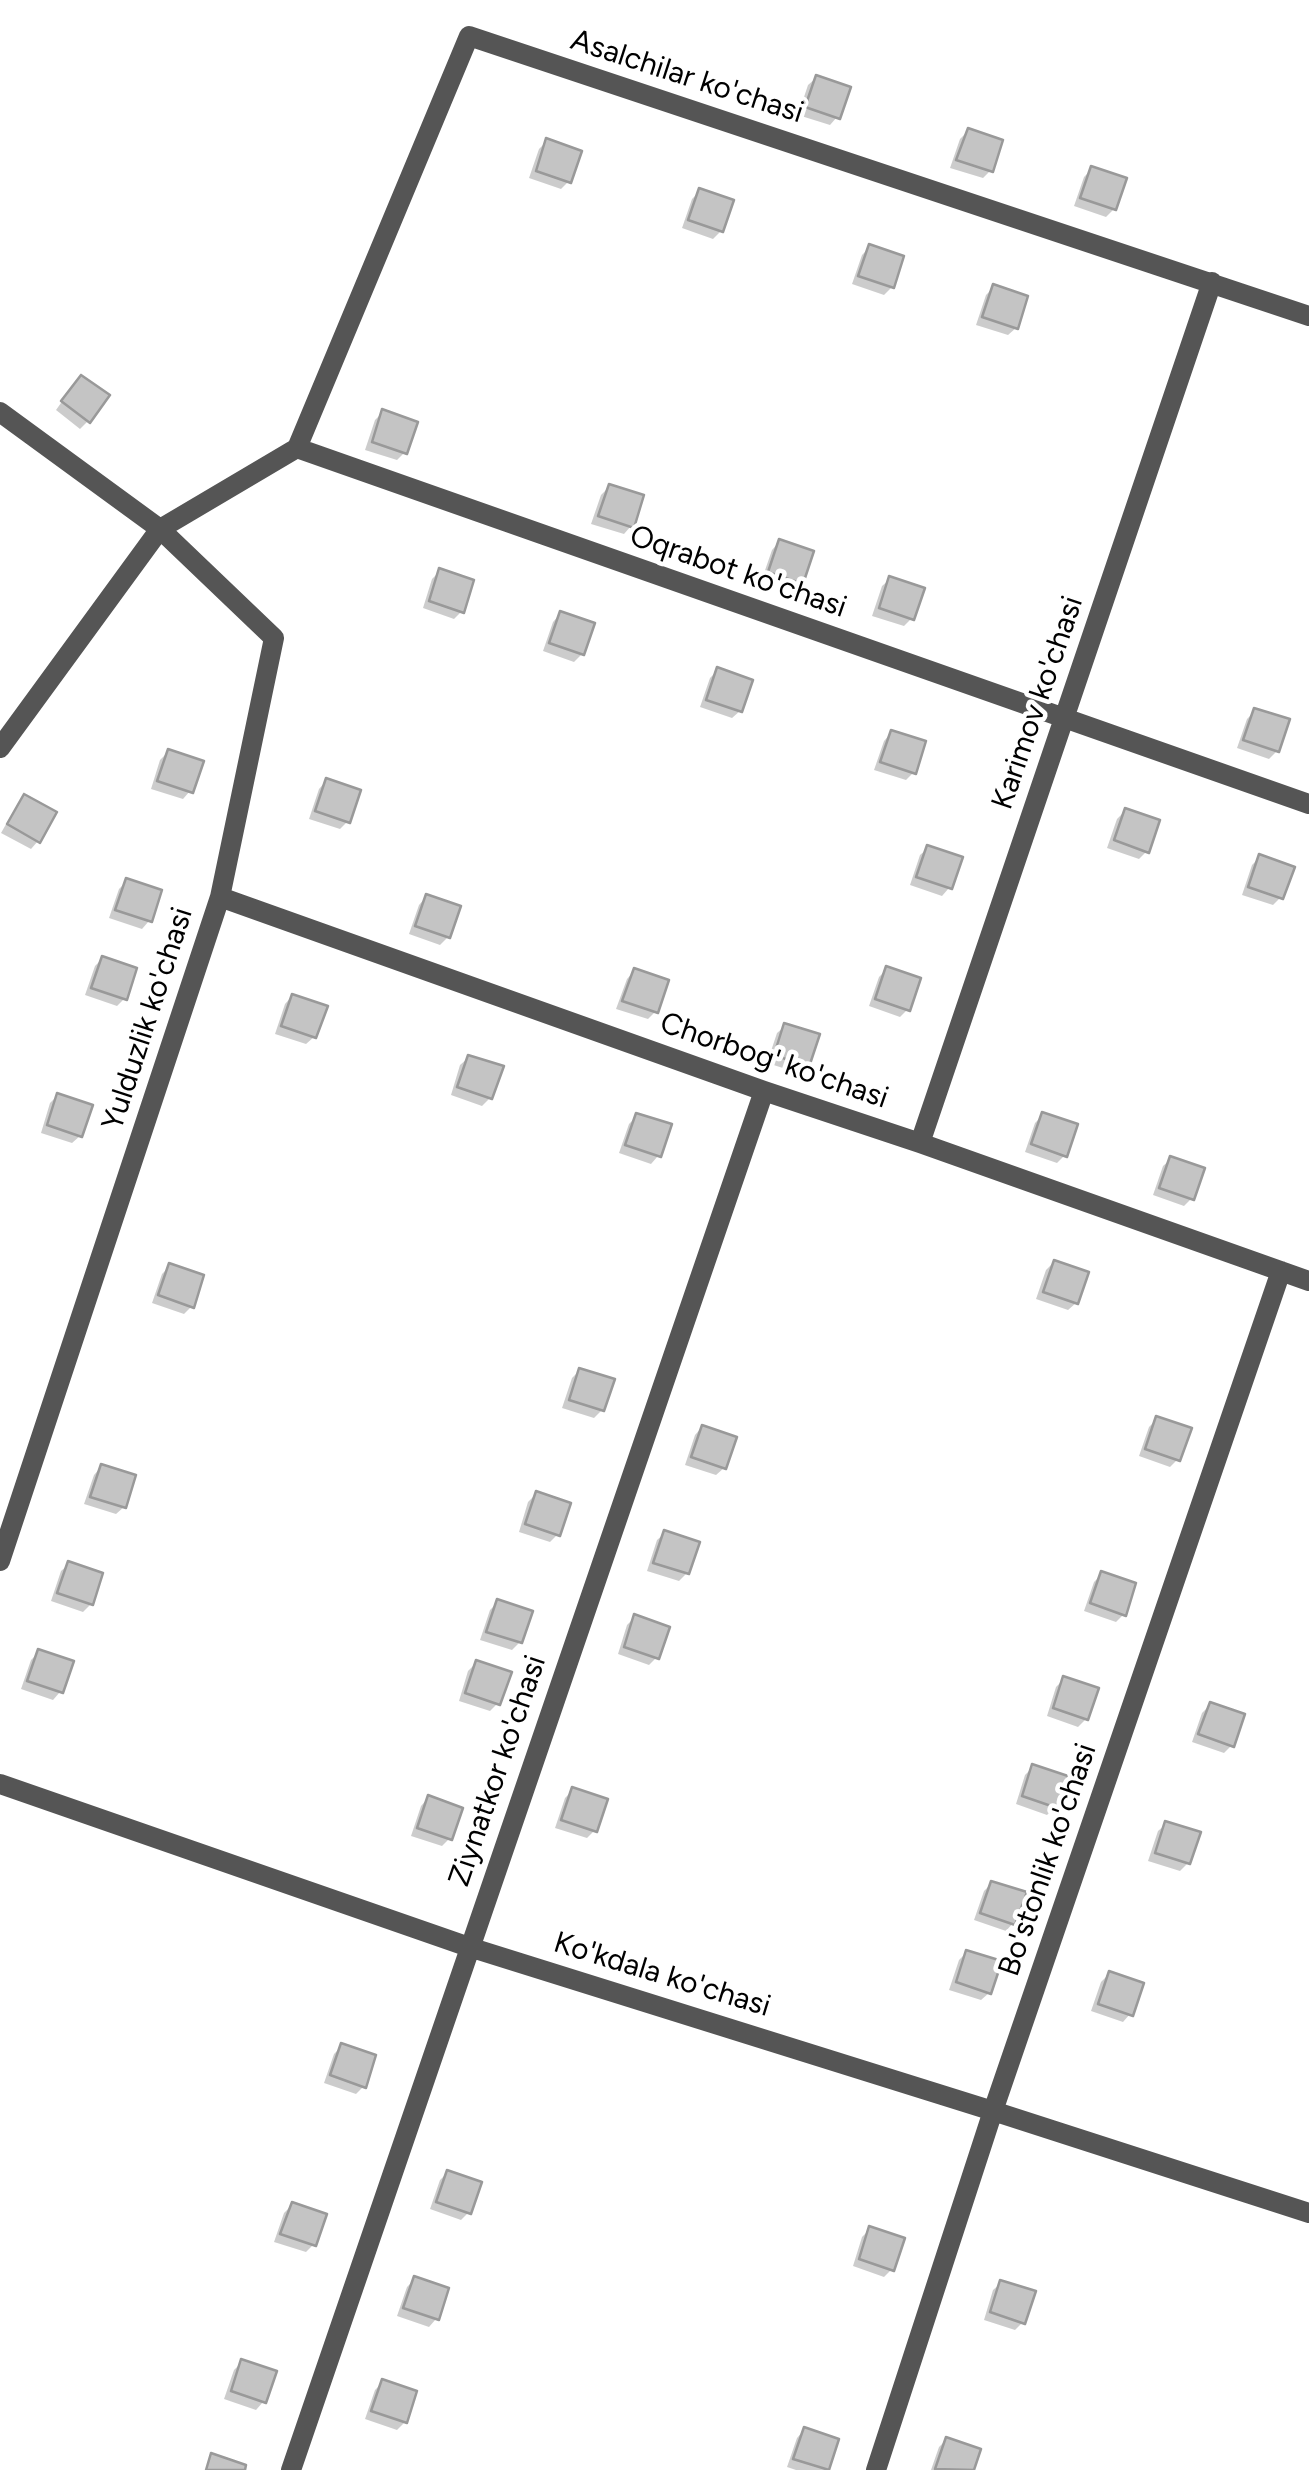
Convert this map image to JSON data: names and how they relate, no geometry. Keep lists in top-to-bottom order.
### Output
{
  "streets": {
    "street": [
      "Asalchilar ko'chasi",
      "Oqrabot ko'chasi",
      "Karimov ko'chasi",
      "Yulduzlik ko'chasi",
      "Chorbog' ko'chasi",
      "Ziynatkor ko'chasi",
      "Bo'stonlik ko'chasi",
      "Ko'kdala ko'chasi"
    ]
  },
  "crossings": [
    ["Asalchilar ko'chasi", "Oqrabot ko'chasi"],
    ["Asalchilar ko'chasi", "Karimov ko'chasi"],
    ["Oqrabot ko'chasi", "Karimov ko'chasi"],
    ["Karimov ko'chasi", "Chorbog' ko'chasi"],
    ["Yulduzlik ko'chasi", "Chorbog' ko'chasi"],
    ["Chorbog' ko'chasi", "Ziynatkor ko'chasi"],
    ["Chorbog' ko'chasi", "Bo'stonlik ko'chasi"],
    ["Ziynatkor ko'chasi", "Ko'kdala ko'chasi"],
    ["Bo'stonlik ko'chasi", "Ko'kdala ko'chasi"]
  ]
}
